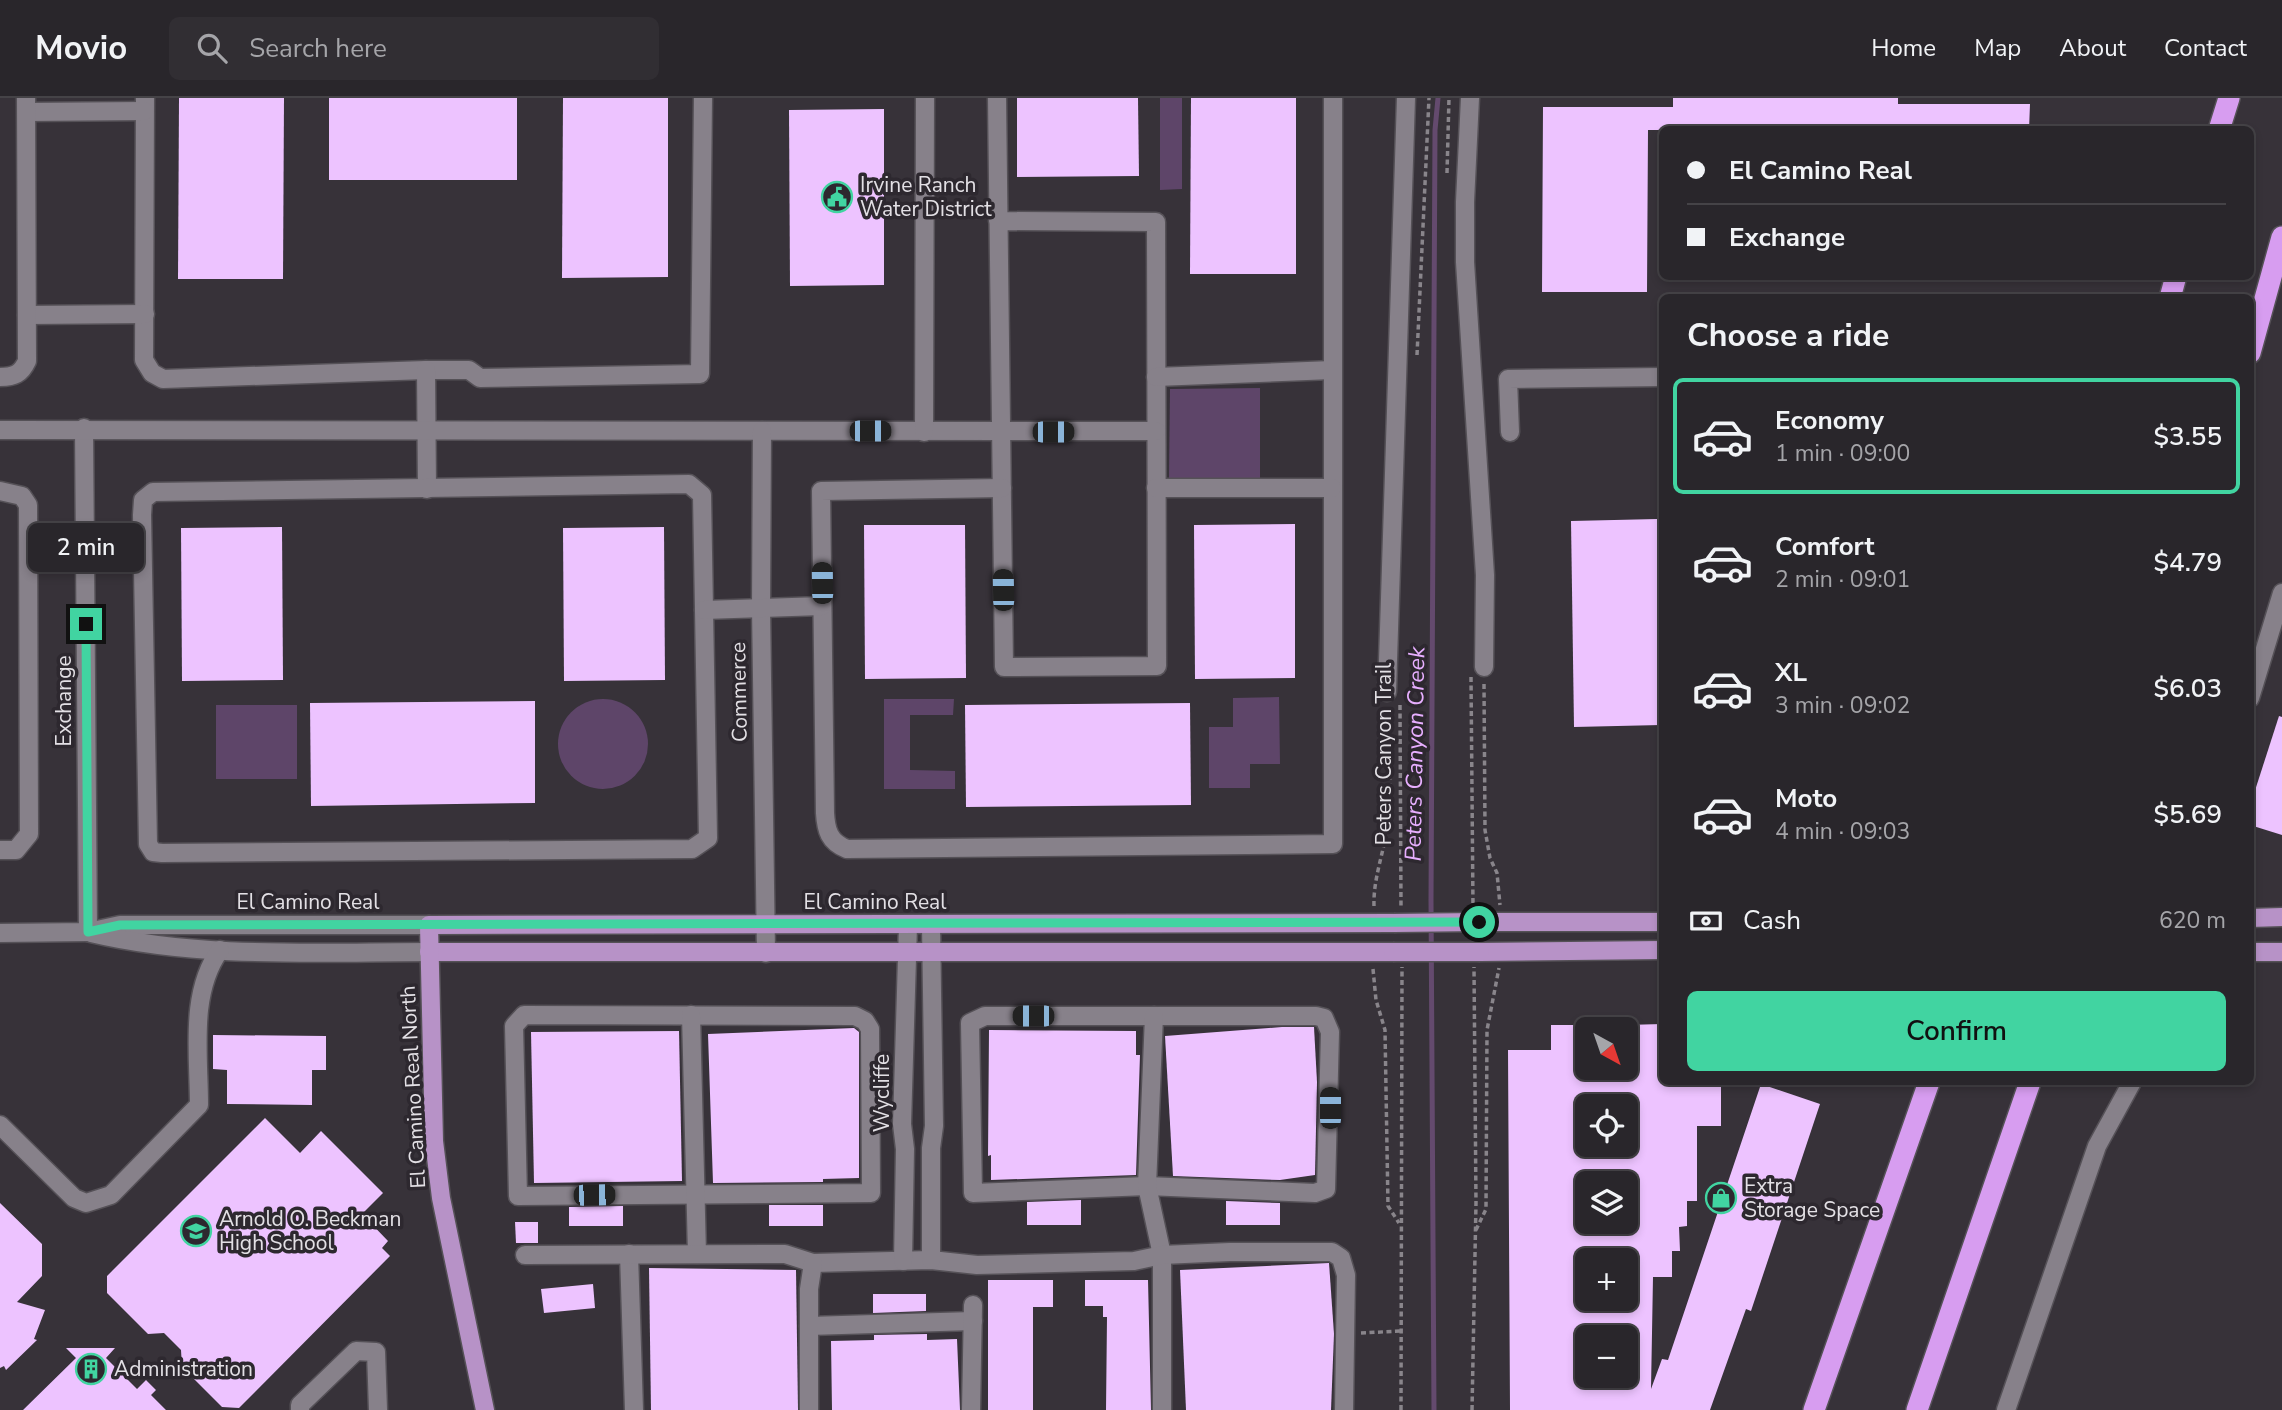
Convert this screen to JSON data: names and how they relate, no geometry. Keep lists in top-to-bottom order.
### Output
{
  "streets": {
    "main road": ["El Camino Real", "El Camino Real North"],
    "street": ["Commerce", "Exchange", "Wycliffe"],
    "path": ["Peters Canyon Trail"]
  },
  "crossings": [
    ["Commerce", "El Camino Real"],
    ["Exchange", "El Camino Real"],
    ["Peters Canyon Trail", "El Camino Real"],
    ["El Camino Real", "El Camino Real North"],
    ["El Camino Real", "Wycliffe"]
  ],
  "water": ["Peters Canyon Creek"],
  "places": {
    "public building": ["Irvine Ranch Water District"],
    "shop": ["Extra Storage Space"],
    "school or university": ["Arnold O. Beckman High School"],
    "building": ["Administration"]
  },
  "north": "bottom right",
  "page": {
    "header": "Movio",
    "search": "Search here",
    "nav": [
      "Home",
      "Map",
      "About",
      "Contact"
    ],
    "banner": ["El Camino Real", "Exchange"],
    "heading": "Choose a ride",
    "list": [
      {
        "name": "Economy",
        "note": "1 min · 09:00",
        "value": "$3.55"
      },
      {
        "name": "Comfort",
        "note": "2 min · 09:01",
        "value": "$4.79"
      },
      {
        "name": "XL",
        "note": "3 min · 09:02",
        "value": "$6.03"
      },
      {
        "name": "Moto",
        "note": "4 min · 09:03",
        "value": "$5.69"
      }
    ],
    "bubble": "2 min",
    "pay": ["Cash", "620 m"],
    "buttons": "Confirm",
    "map_buttons": ["+", "−"]
  }
}
